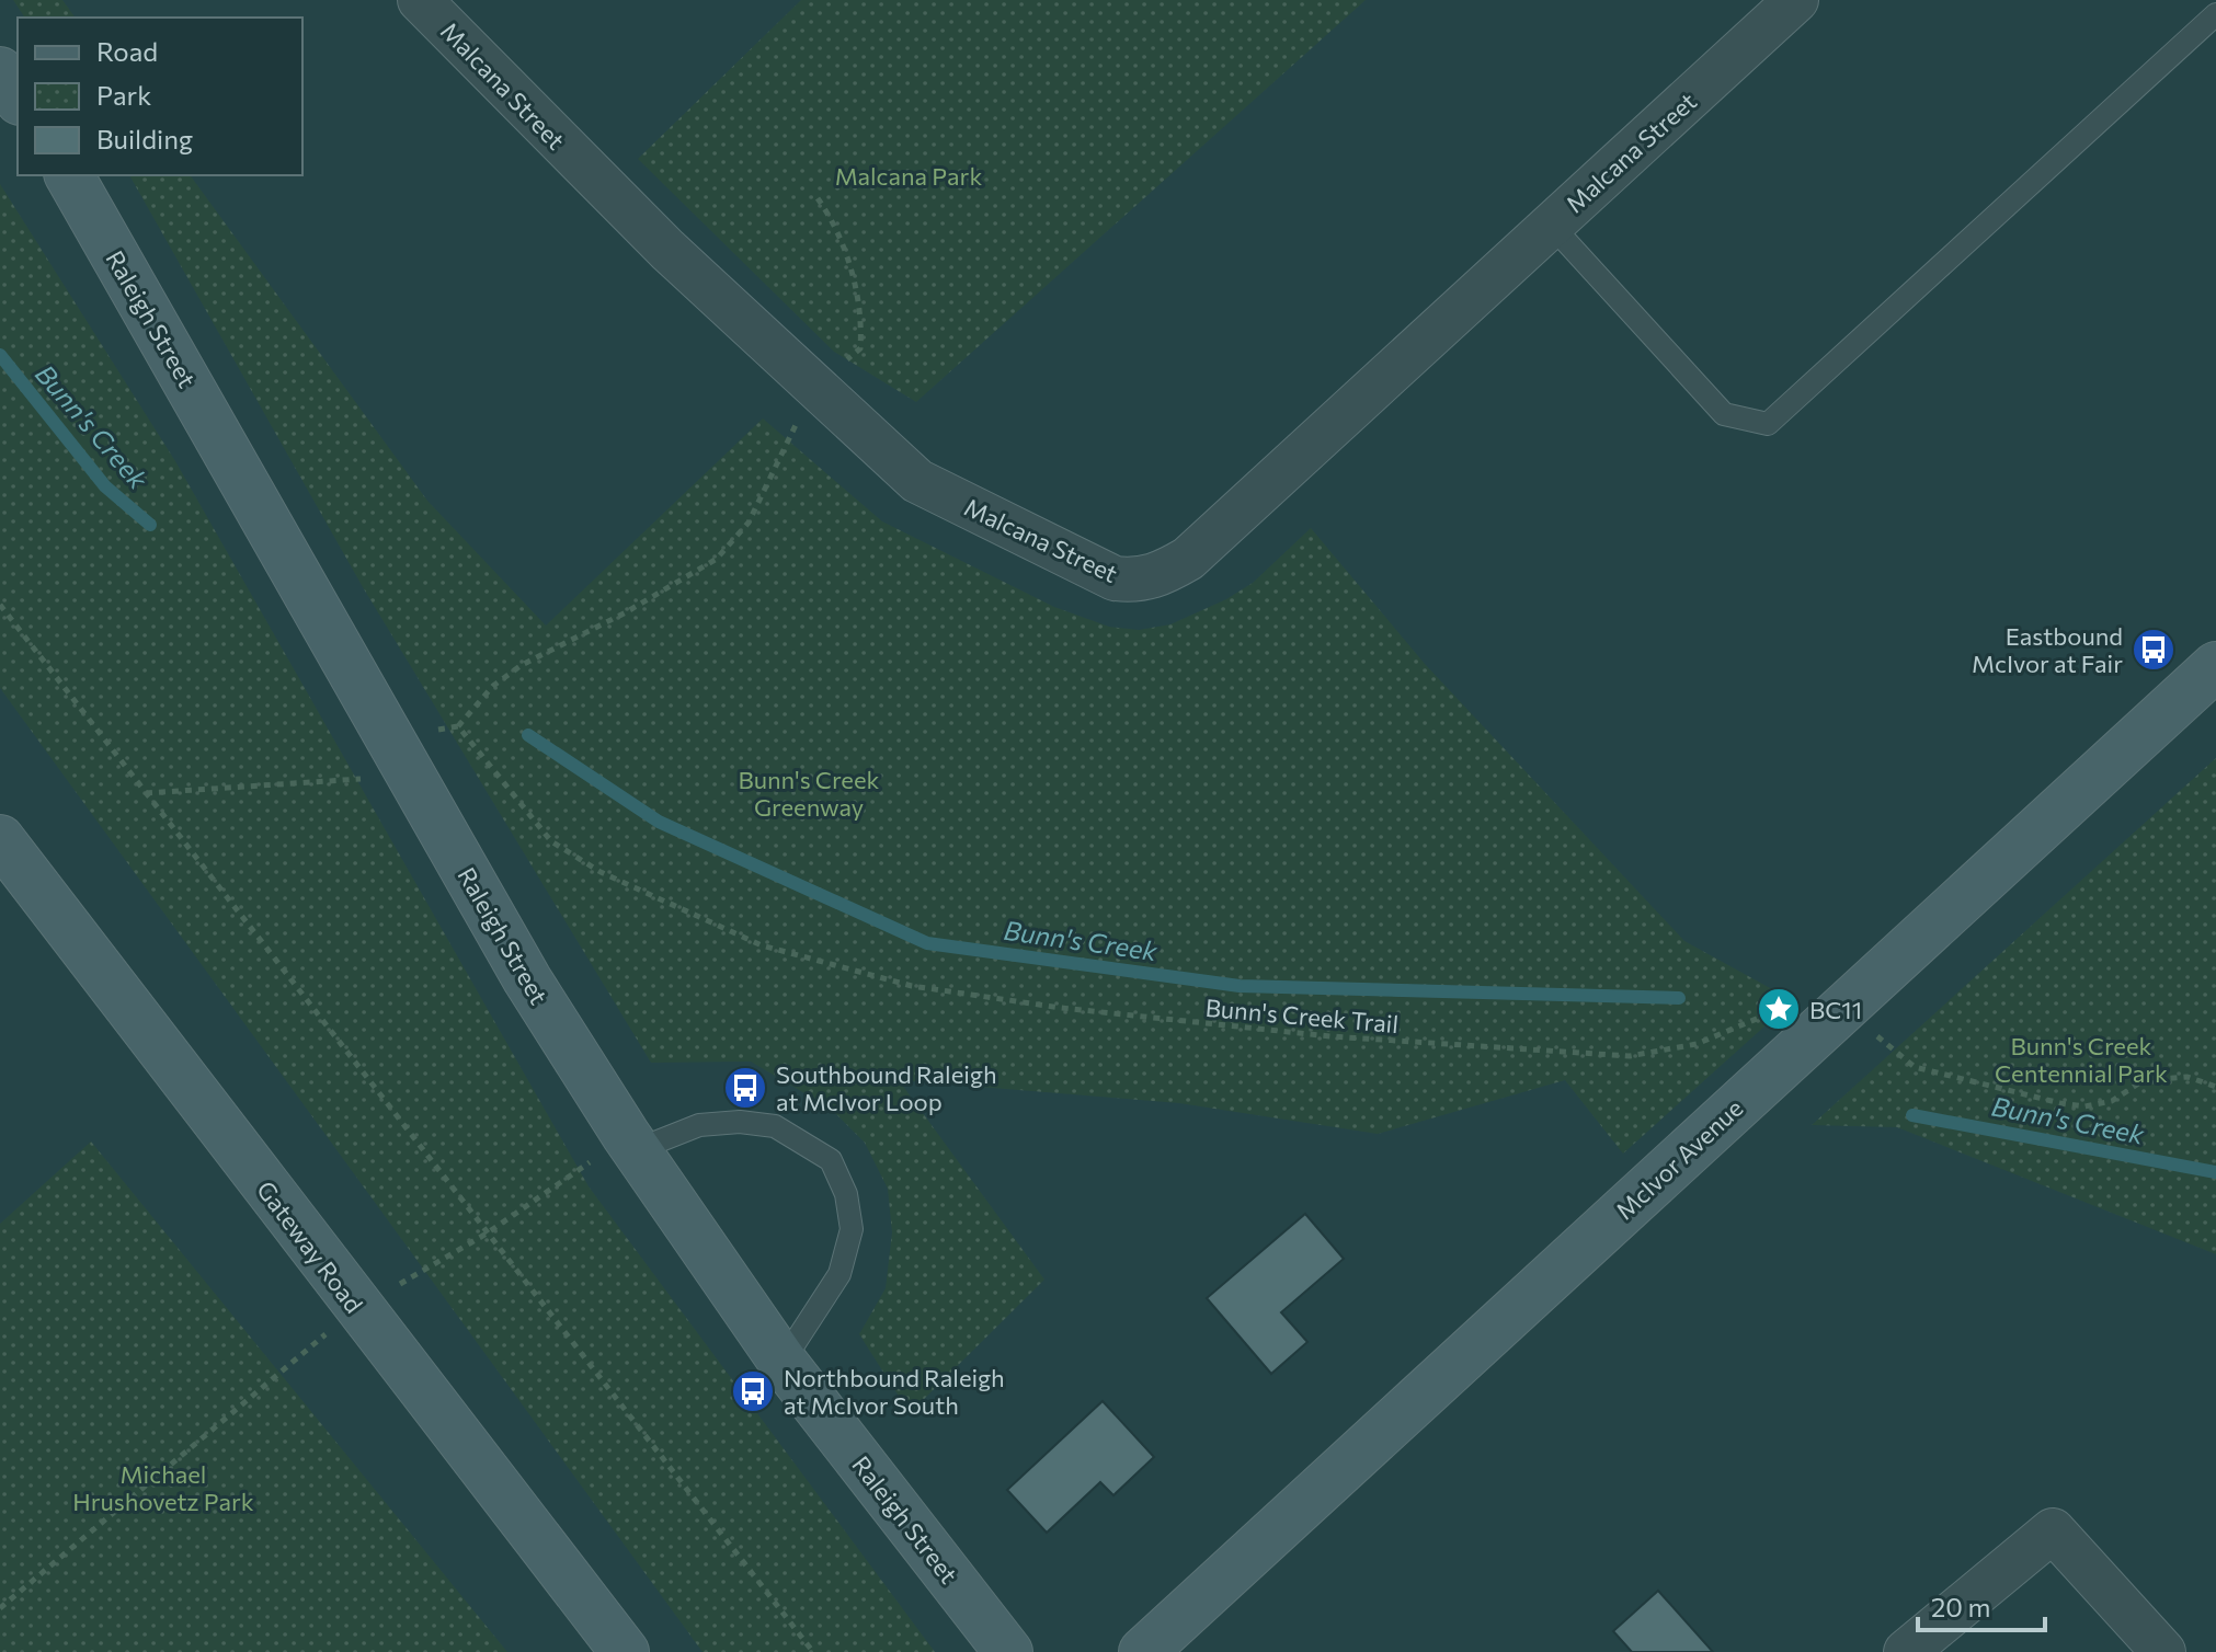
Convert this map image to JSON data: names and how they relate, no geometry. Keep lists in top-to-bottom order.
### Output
{
  "streets": {
    "street": [
      "Malcana Street",
      "Raleigh Street",
      "McIvor Avenue",
      "Gateway Road"
    ],
    "path": ["Bunn's Creek Trail"]
  },
  "crossings": [
    ["Bunn's Creek Trail", "McIvor Avenue"]
  ],
  "water": ["Bunn's Creek"],
  "parks": [
    "Malcana Park",
    "Bunn's Creek Greenway",
    "Bunn's Creek Centennial Park",
    "Michael Hrushovetz Park"
  ],
  "places": {
    "bus stop": ["Eastbound McIvor at Fair", "Southbound Raleigh at McIvor Loop", "Northbound Raleigh at McIvor South"],
    "place": ["BC11"]
  },
  "legend": ["Road", "Park", "Building"],
  "scale_bar": "20 m"
}
